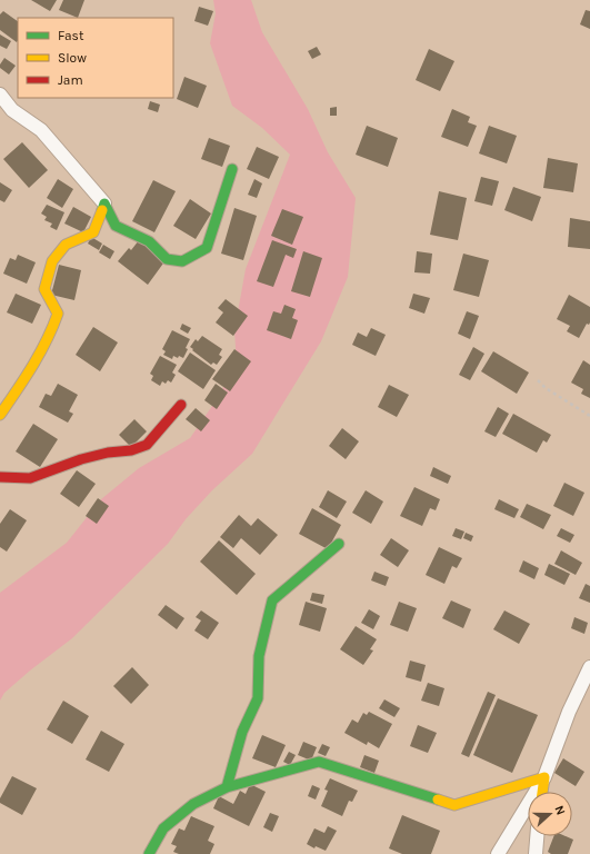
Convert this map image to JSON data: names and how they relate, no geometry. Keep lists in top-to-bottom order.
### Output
{
  "legend": ["Fast", "Slow", "Jam"],
  "north": "right"
}
